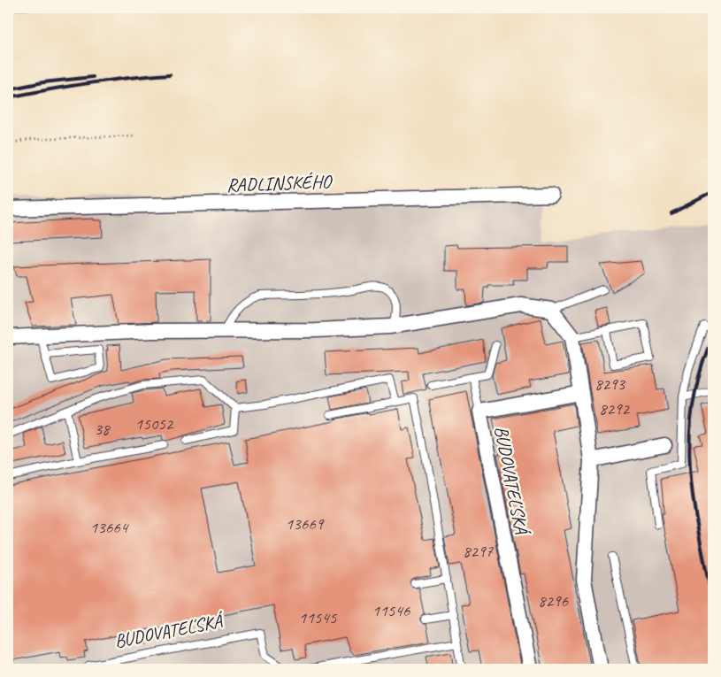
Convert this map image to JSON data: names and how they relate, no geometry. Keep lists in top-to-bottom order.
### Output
{
  "streets": {
    "street": ["RADLINSKÉHO", "BUDOVATEĽSKÁ"]
  },
  "house_numbers": [
    "8293",
    "8292",
    "15052",
    "38",
    "13669",
    "13664",
    "8297",
    "8296",
    "11546",
    "11545"
  ]
}
